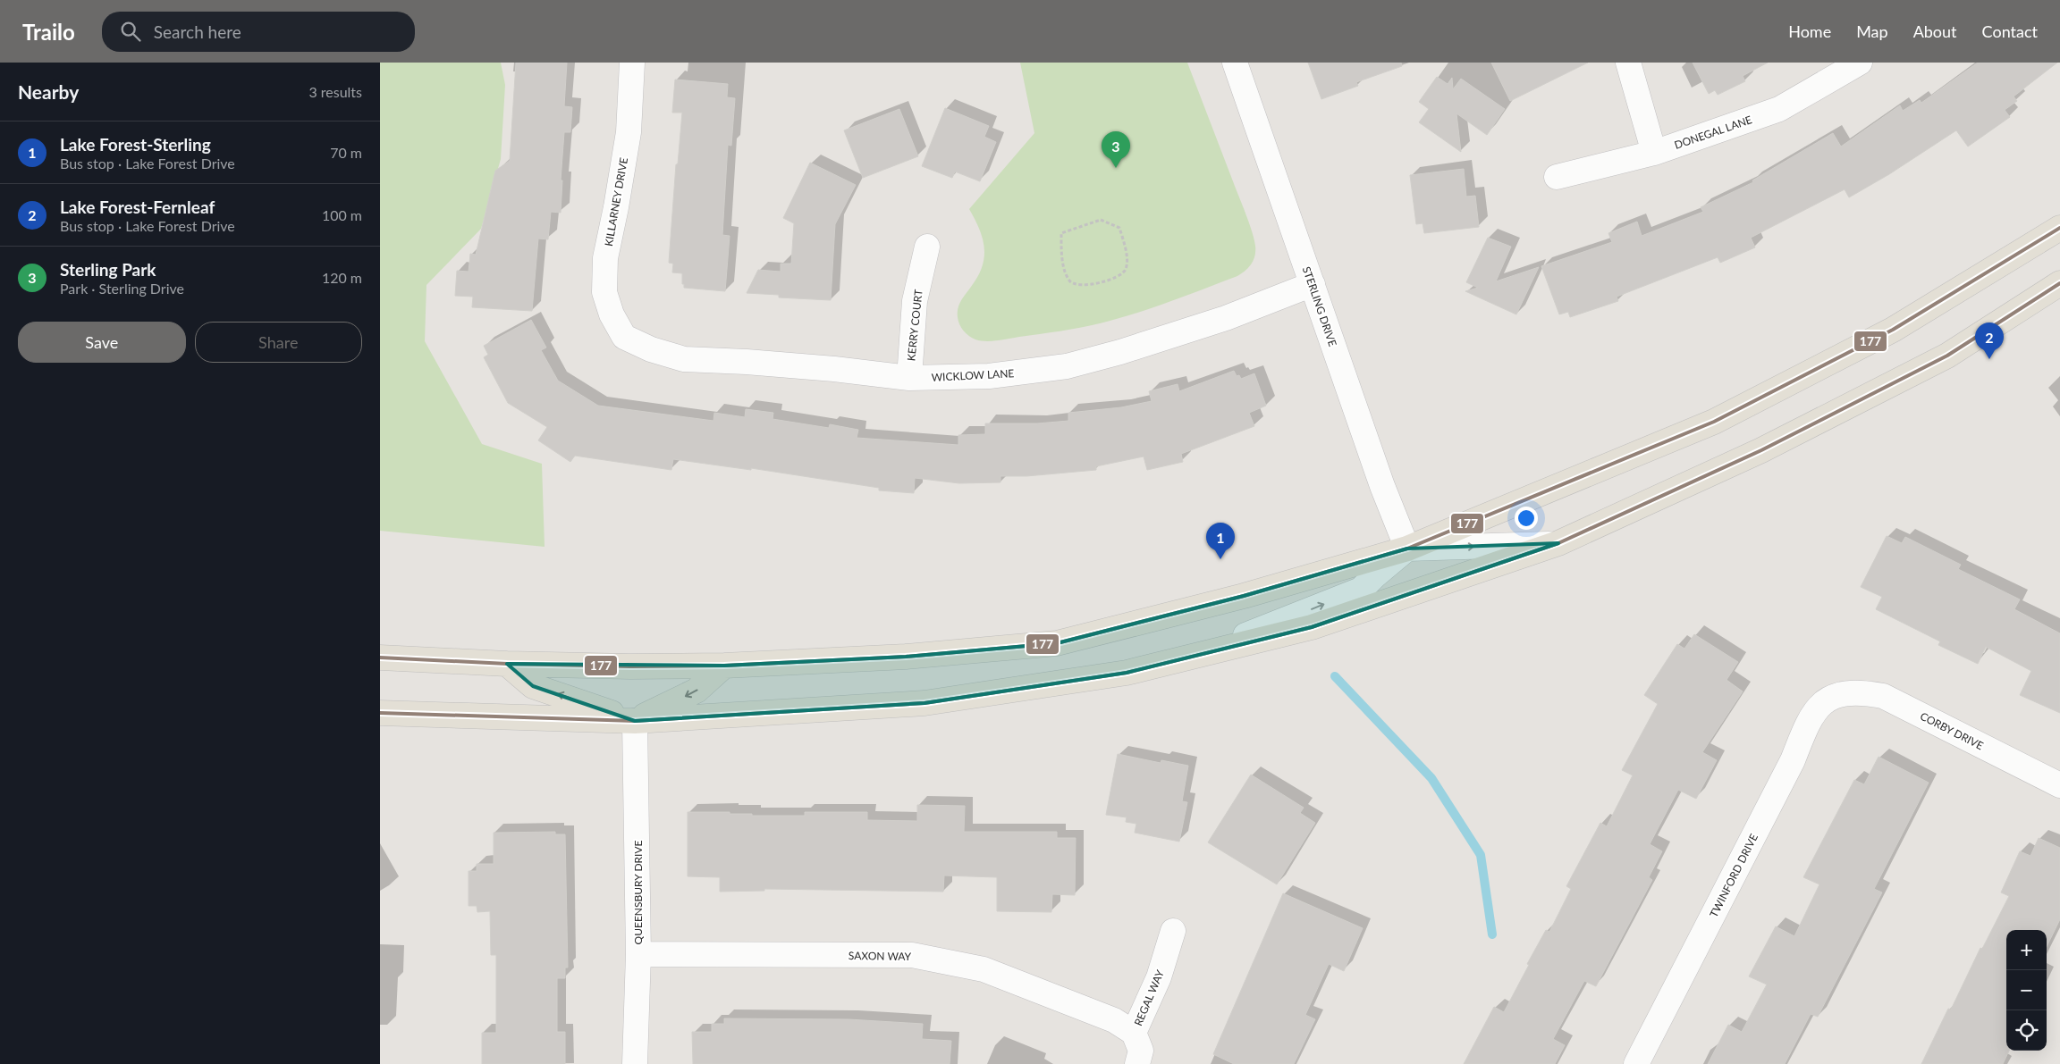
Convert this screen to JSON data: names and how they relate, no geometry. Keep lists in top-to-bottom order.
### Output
{
  "streets": {
    "street": [
      "DONEGAL LANE",
      "KILLARNEY DRIVE",
      "STERLING DRIVE",
      "KERRY COURT",
      "WICKLOW LANE",
      "CORBY DRIVE",
      "TWINFORD DRIVE",
      "QUEENSBURY DRIVE",
      "SAXON WAY",
      "REGAL WAY"
    ]
  },
  "crossings": [
    ["KILLARNEY DRIVE", "WICKLOW LANE"],
    ["STERLING DRIVE", "WICKLOW LANE"],
    ["KERRY COURT", "WICKLOW LANE"],
    ["CORBY DRIVE", "TWINFORD DRIVE"],
    ["QUEENSBURY DRIVE", "SAXON WAY"],
    ["SAXON WAY", "REGAL WAY"]
  ],
  "lines": ["transit line 177"],
  "page": {
    "header": "Trailo",
    "search": "Search here",
    "nav": [
      "Home",
      "Map",
      "About",
      "Contact"
    ],
    "heading": ["Nearby", "3 results"],
    "list": [
      {
        "mark": "1",
        "name": "Lake Forest-Sterling",
        "note": "Bus stop · Lake Forest Drive",
        "value": "70 m"
      },
      {
        "mark": "2",
        "name": "Lake Forest-Fernleaf",
        "note": "Bus stop · Lake Forest Drive",
        "value": "100 m"
      },
      {
        "mark": "3",
        "name": "Sterling Park",
        "note": "Park · Sterling Drive",
        "value": "120 m"
      }
    ],
    "pins": ["3", "2", "1"],
    "buttons": ["Save", "Share"],
    "map_buttons": ["+", "−"]
  }
}
